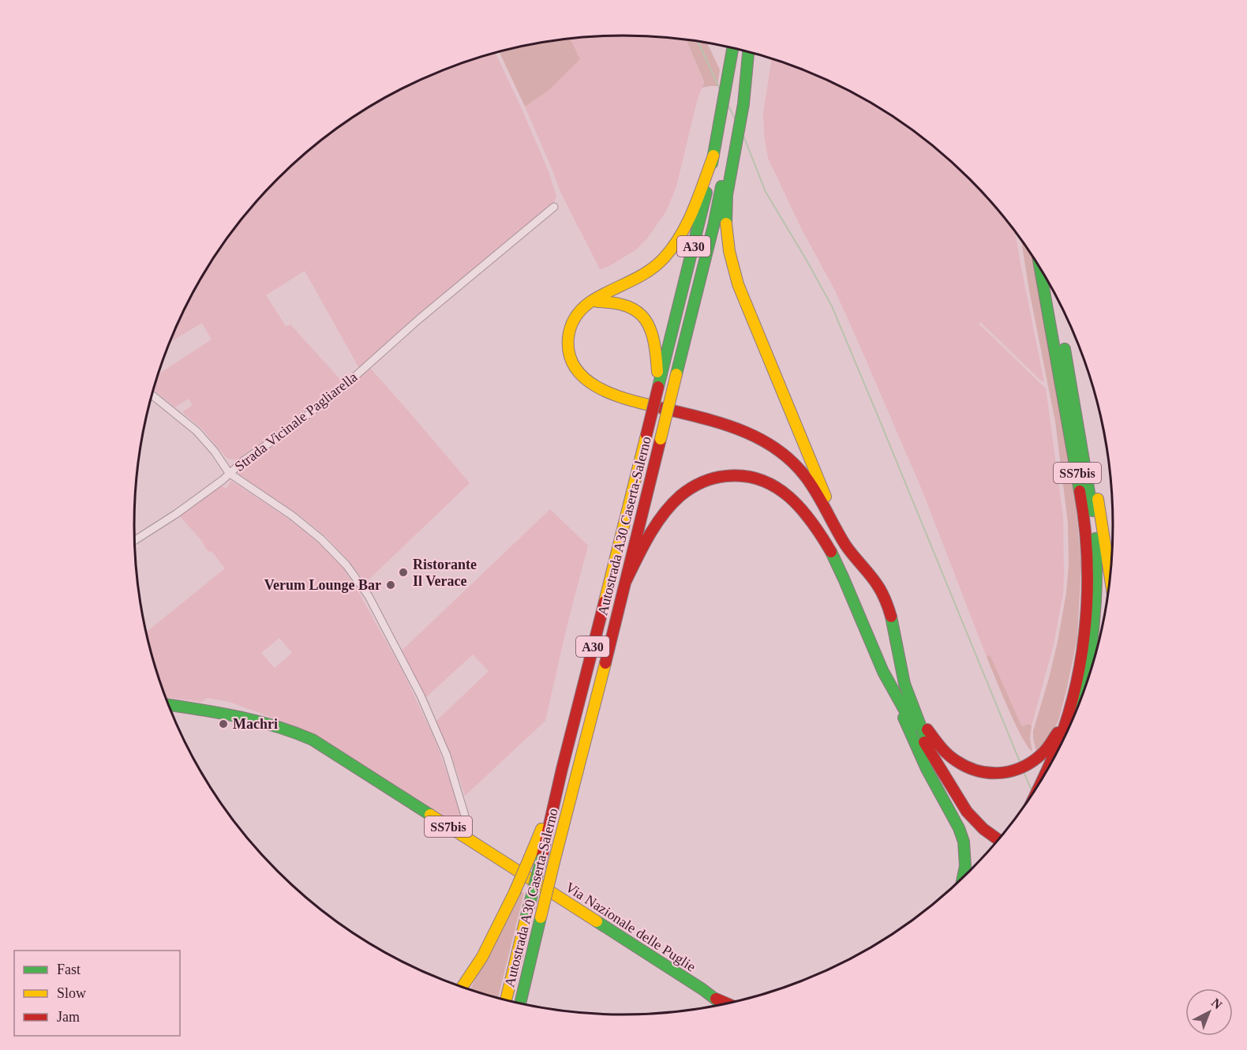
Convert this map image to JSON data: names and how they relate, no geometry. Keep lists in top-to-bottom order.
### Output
{
  "streets": {
    "main road": [
      "A30",
      "SS7bis",
      "Autostrada A30 Caserta-Salerno",
      "Via Nazionale delle Puglie"
    ],
    "street": ["Strada Vicinale Pagliarella"]
  },
  "crossings": [
    ["Strada Vicinale Pagliarella", "Via Nazionale delle Puglie"],
    ["SS7bis", "Via Nazionale delle Puglie"]
  ],
  "places": ["Ristorante Il Verace", "Verum Lounge Bar", "Machri"],
  "legend": ["Fast", "Slow", "Jam"],
  "north": "top right"
}
